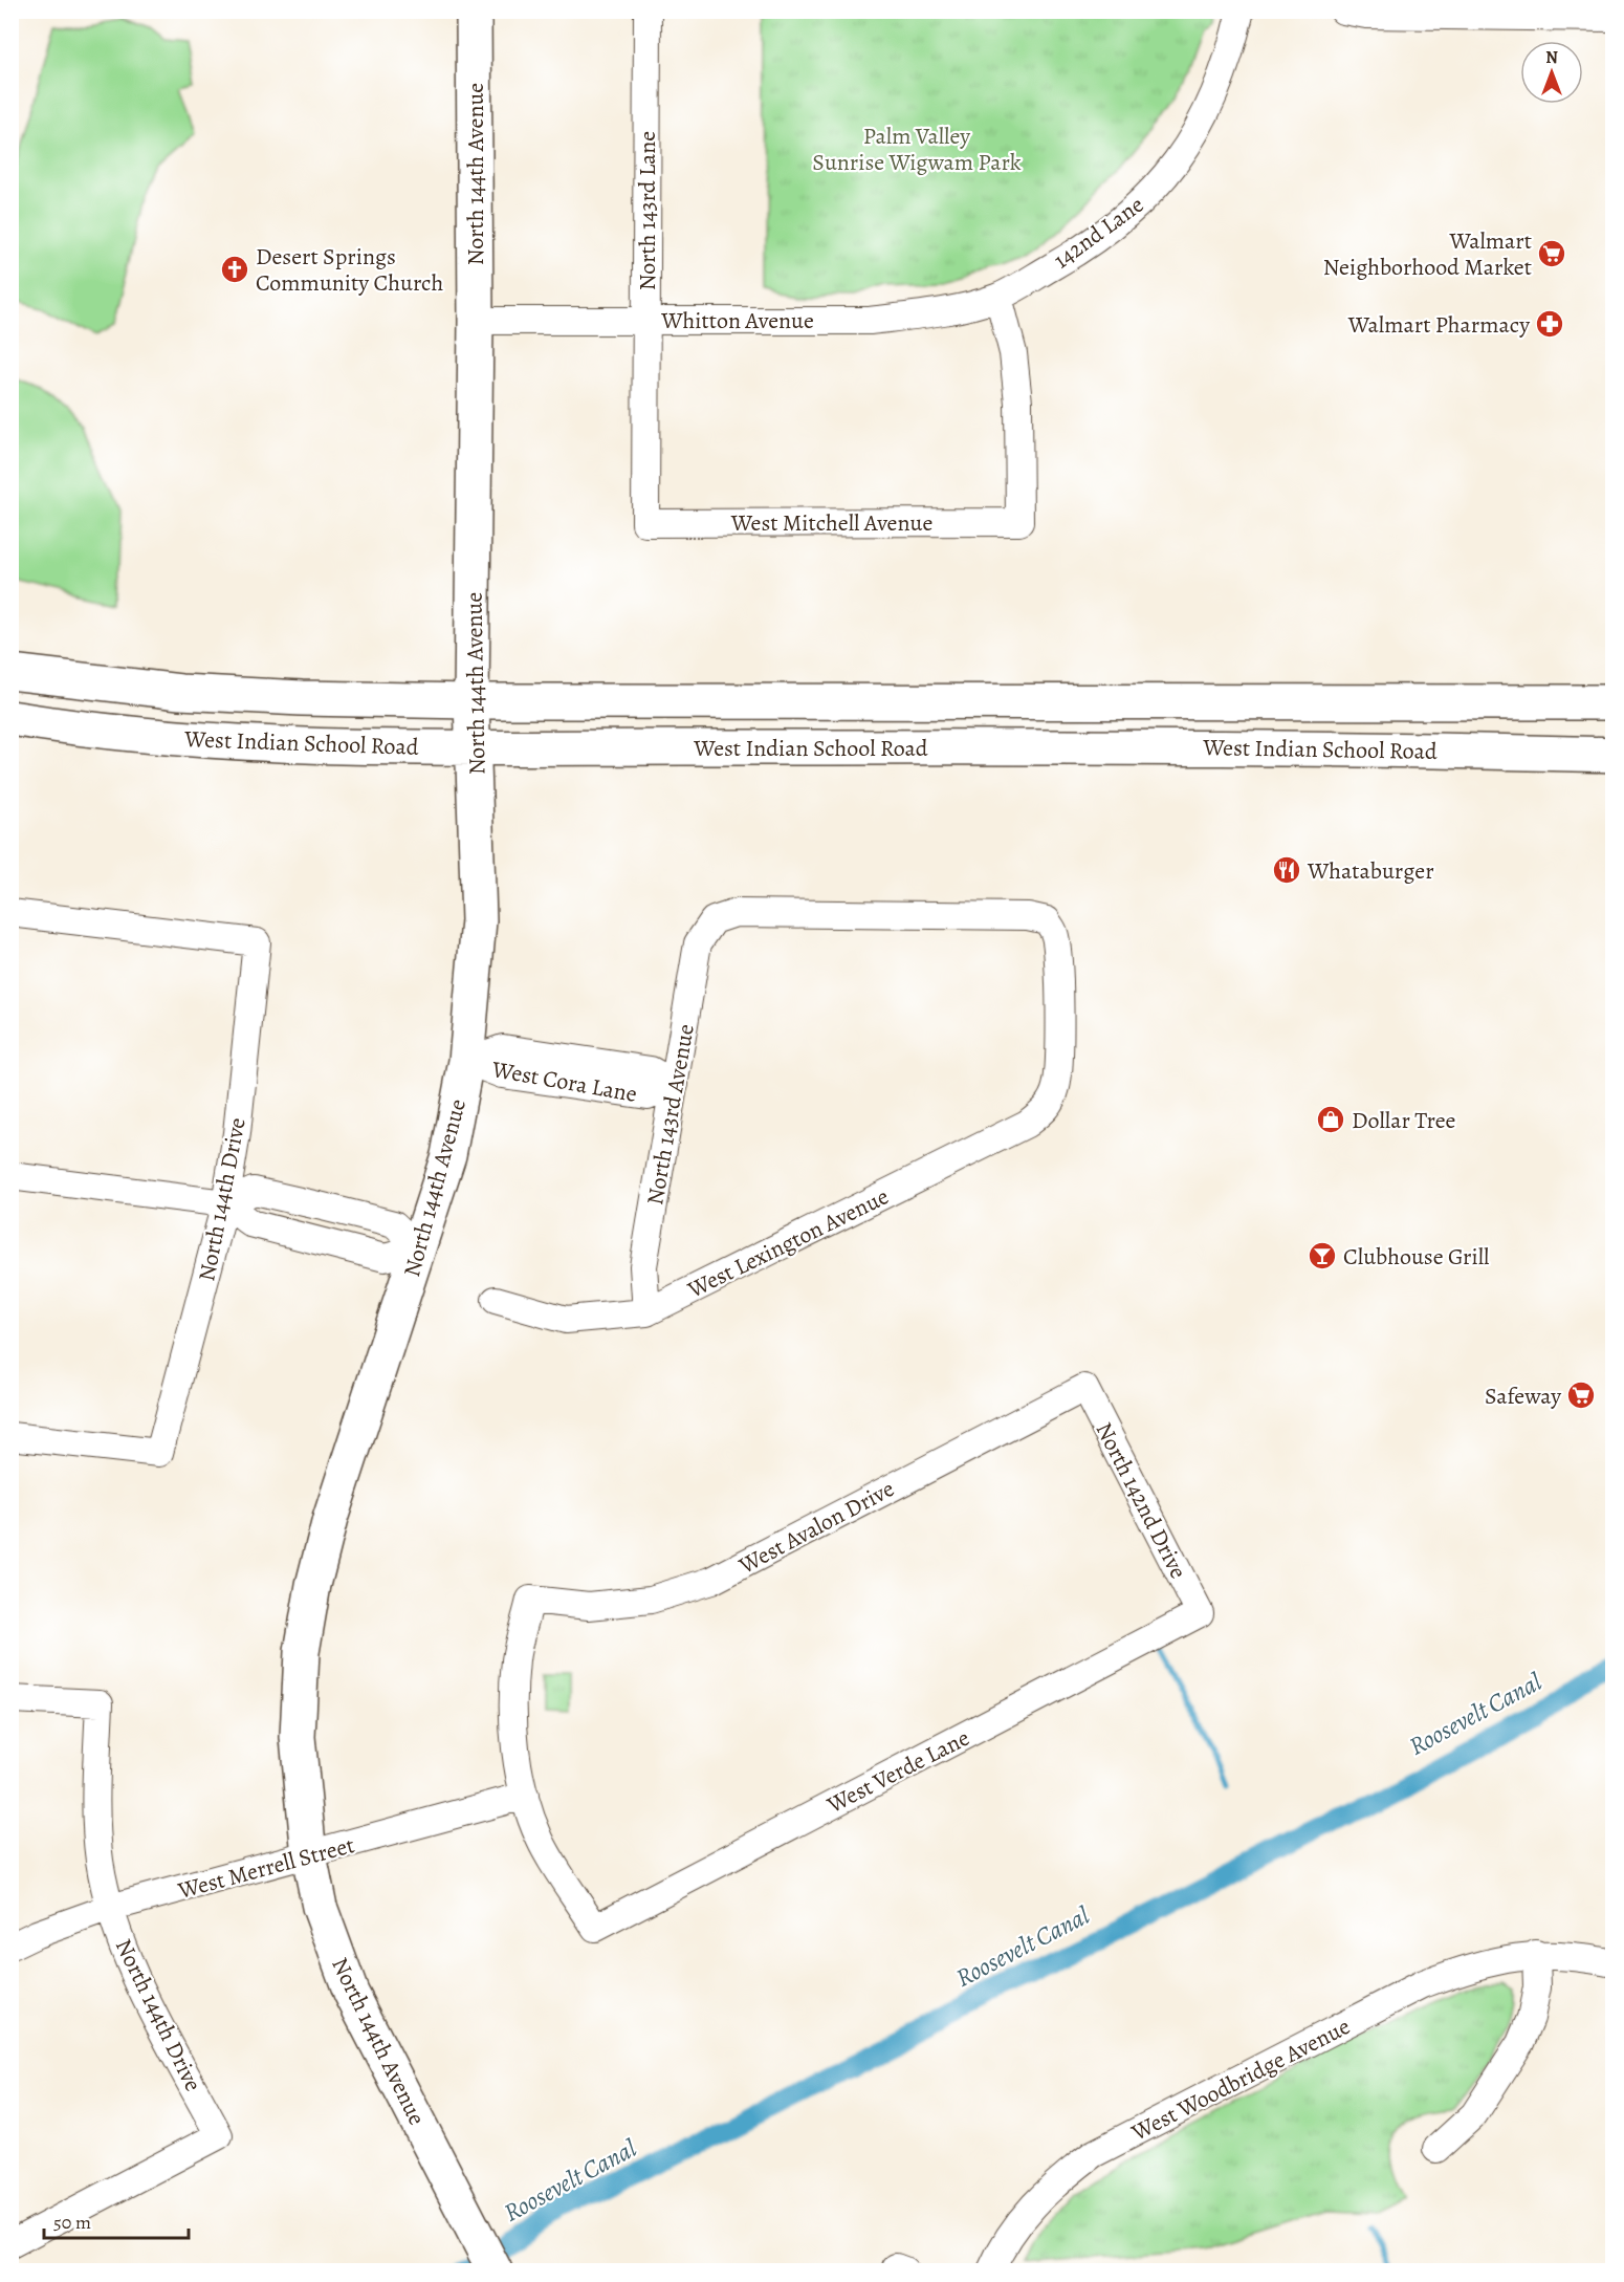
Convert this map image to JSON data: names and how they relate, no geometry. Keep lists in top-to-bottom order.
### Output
{
  "streets": {
    "main road": ["North 144th Avenue", "West Indian School Road"],
    "street": [
      "North 143rd Lane",
      "142nd Lane",
      "Whitton Avenue",
      "West Mitchell Avenue",
      "West Cora Lane",
      "North 143rd Avenue",
      "North 144th Drive",
      "West Lexington Avenue",
      "North 142nd Drive",
      "West Avalon Drive",
      "West Verde Lane",
      "West Merrell Street",
      "West Woodbridge Avenue"
    ]
  },
  "crossings": [
    ["North 144th Avenue", "Whitton Avenue"],
    ["North 144th Avenue", "West Indian School Road"],
    ["North 144th Avenue", "West Cora Lane"],
    ["North 144th Avenue", "West Merrell Street"],
    ["North 143rd Lane", "Whitton Avenue"],
    ["North 143rd Lane", "West Mitchell Avenue"],
    ["142nd Lane", "Whitton Avenue"],
    ["142nd Lane", "West Mitchell Avenue"],
    ["Whitton Avenue", "West Mitchell Avenue"],
    ["West Cora Lane", "North 143rd Avenue"],
    ["North 143rd Avenue", "West Lexington Avenue"],
    ["North 144th Drive", "West Merrell Street"],
    ["North 142nd Drive", "West Avalon Drive"],
    ["North 142nd Drive", "West Verde Lane"],
    ["West Avalon Drive", "West Verde Lane"],
    ["West Avalon Drive", "West Merrell Street"],
    ["West Verde Lane", "West Merrell Street"]
  ],
  "water": ["Roosevelt Canal"],
  "parks": ["Palm Valley Sunrise Wigwam Park"],
  "places": {
    "supermarket": ["Walmart Neighborhood Market", "Safeway"],
    "church": ["Desert Springs Community Church"],
    "pharmacy": ["Walmart Pharmacy"],
    "restaurant": ["Whataburger"],
    "shop": ["Dollar Tree"],
    "bar": ["Clubhouse Grill"]
  },
  "scale_bar": "50 m",
  "north": "top"
}
